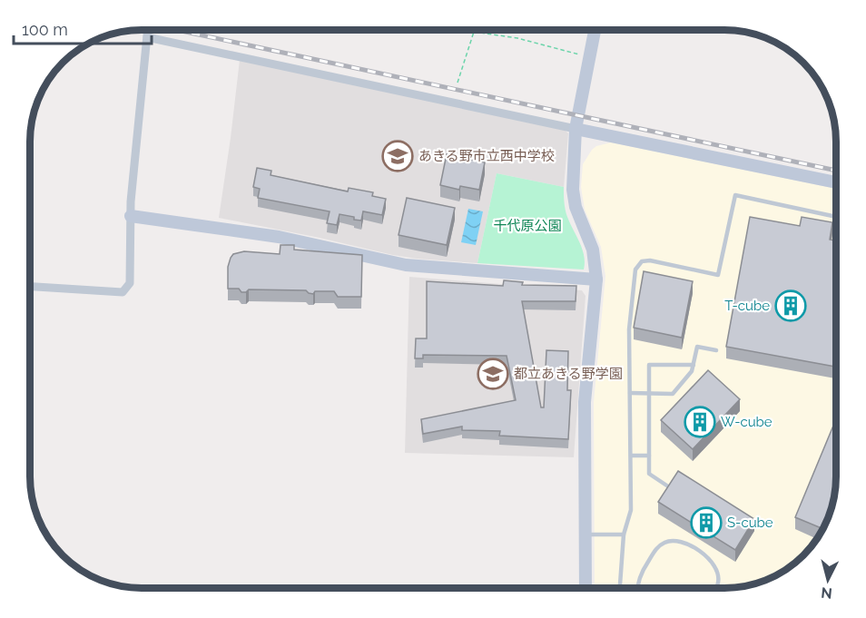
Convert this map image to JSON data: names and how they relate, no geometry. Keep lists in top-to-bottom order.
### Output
{
  "parks": ["千代原公園"],
  "places": {
    "school or university": ["あきる野市立西中学校", "都立あきる野学園"],
    "building": ["T-cube", "W-cube", "S-cube"]
  },
  "scale_bar": "100 m",
  "north": "bottom"
}
